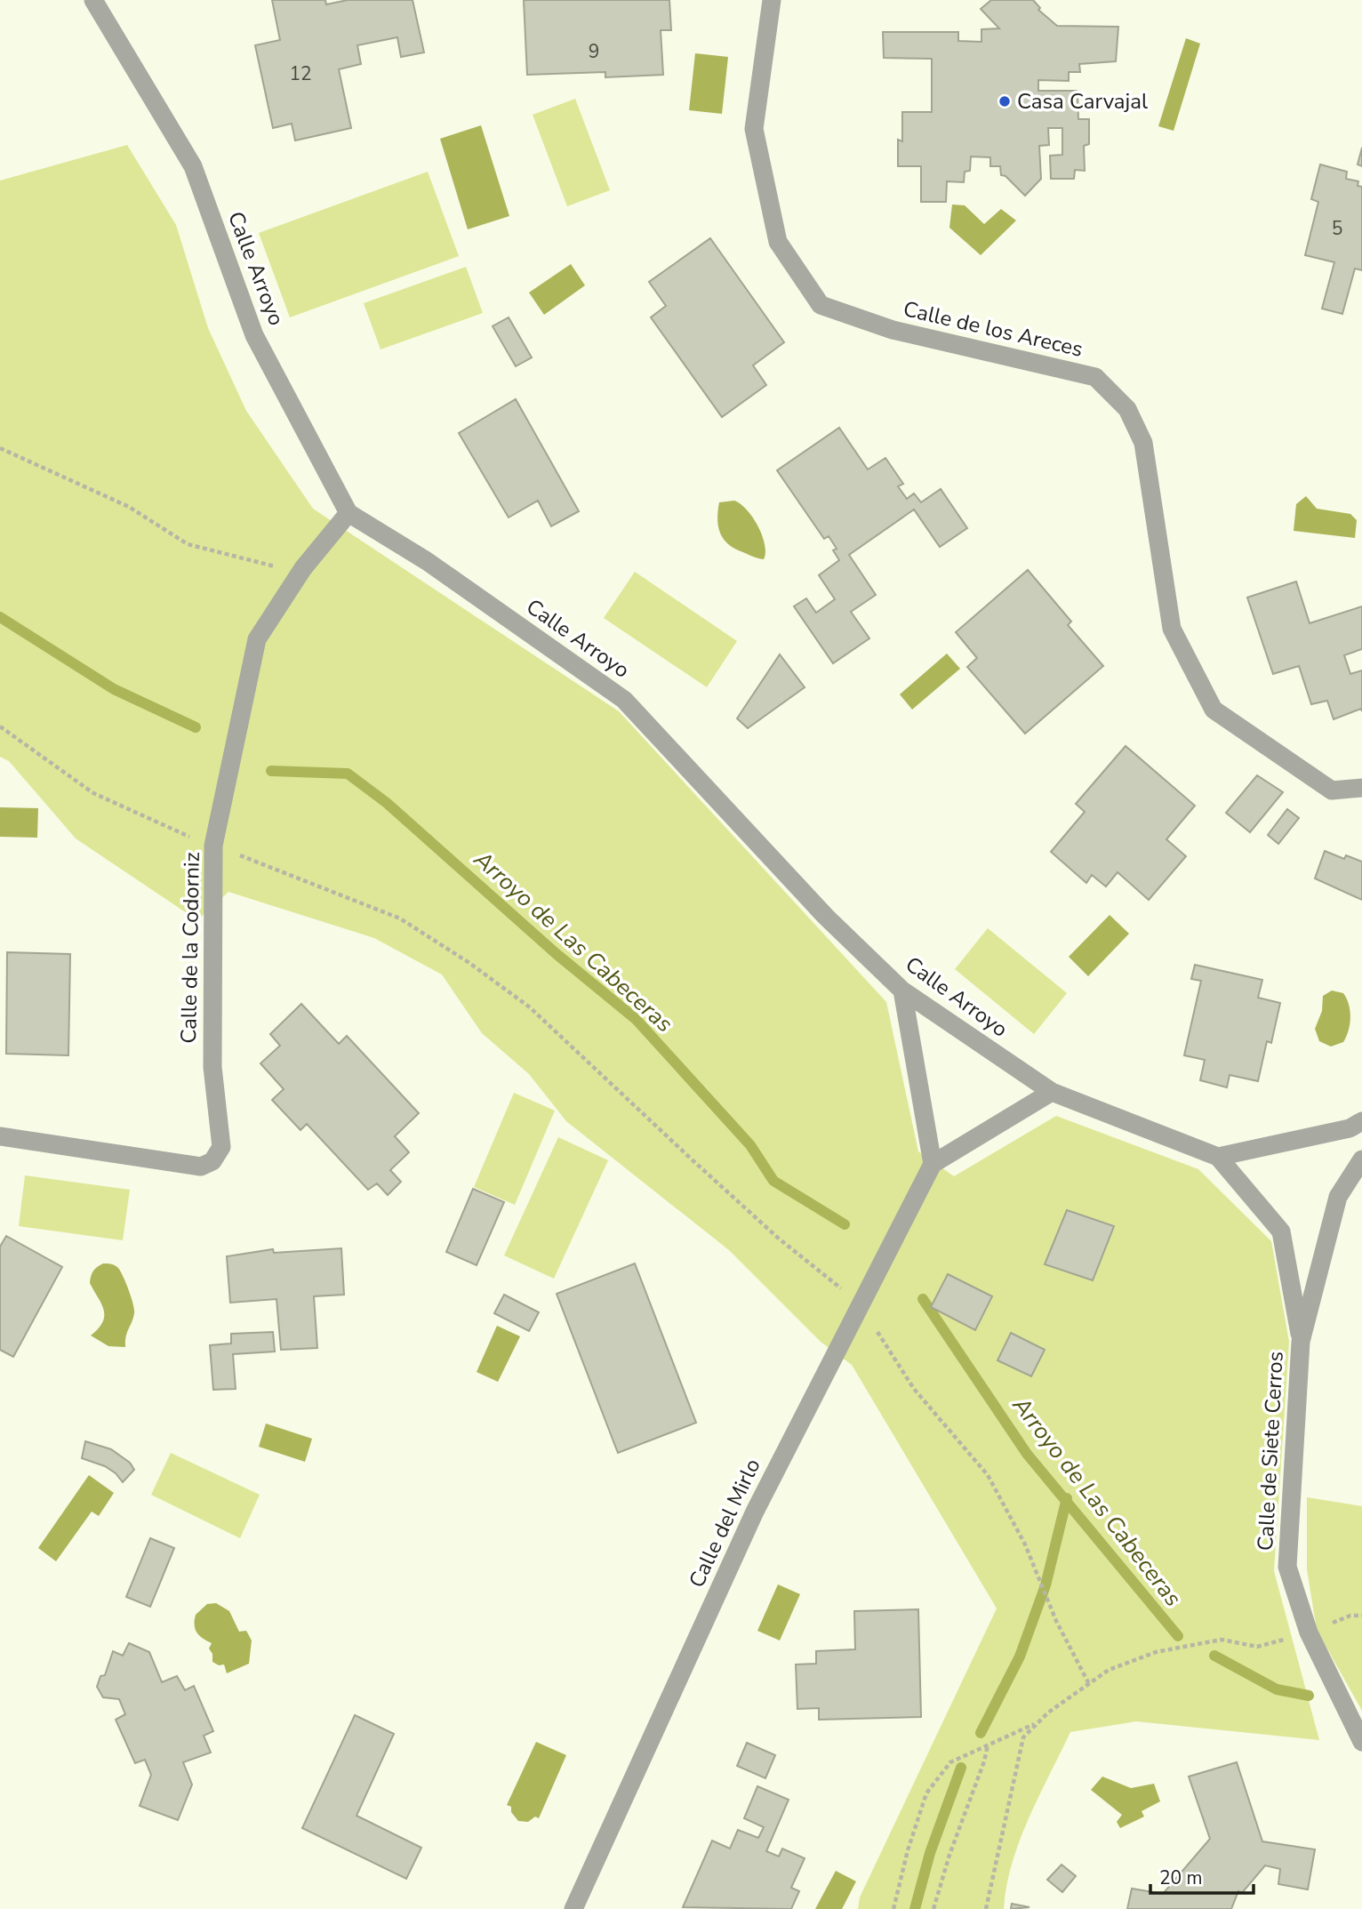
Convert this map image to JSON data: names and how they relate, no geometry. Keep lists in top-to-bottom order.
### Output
{
  "streets": {
    "street": [
      "Calle Arroyo",
      "Calle de los Areces",
      "Calle de la Codorniz",
      "Calle de Siete Cerros",
      "Calle del Mirlo"
    ]
  },
  "crossings": [
    ["Calle Arroyo", "Calle de la Codorniz"],
    ["Calle Arroyo", "Calle de Siete Cerros"]
  ],
  "water": ["Arroyo de Las Cabeceras"],
  "places": ["Casa Carvajal"],
  "house_numbers": ["9", "12", "5"],
  "scale_bar": "20 m"
}
